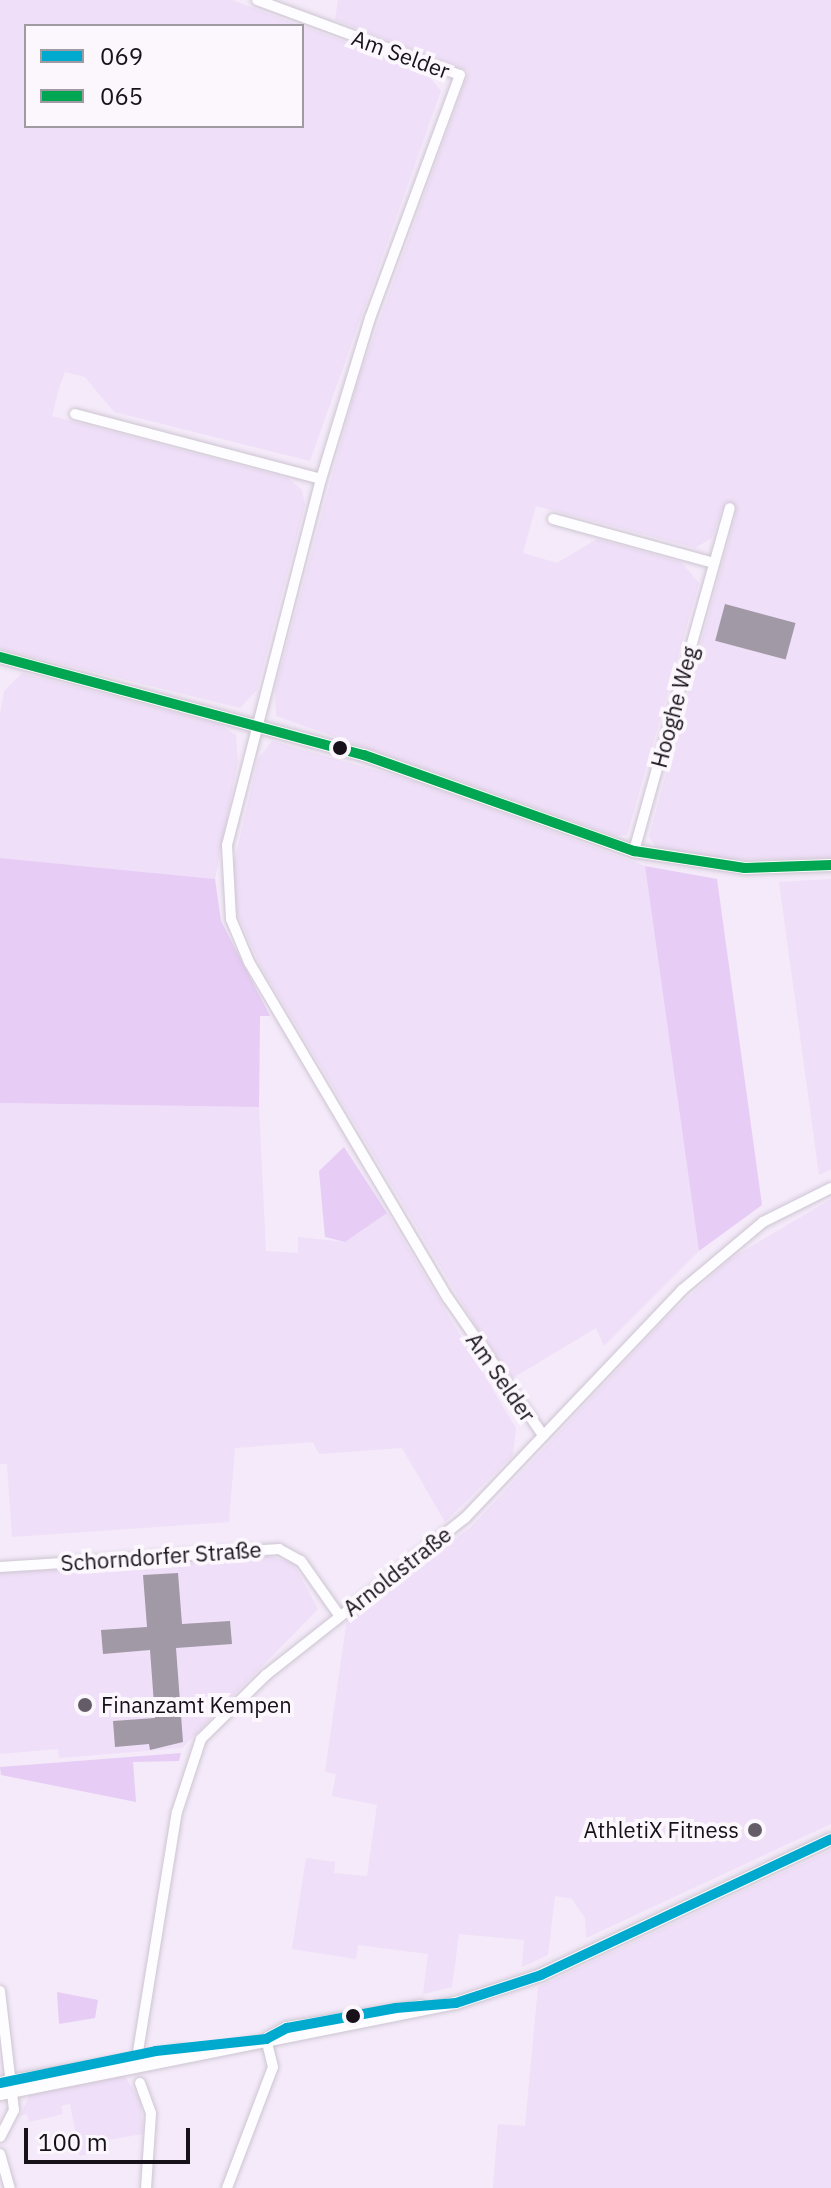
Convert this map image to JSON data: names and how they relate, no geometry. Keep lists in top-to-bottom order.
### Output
{
  "streets": {
    "street": [
      "Am Selder",
      "Hooghe Weg",
      "Schorndorfer Straße",
      "Arnoldstraße"
    ]
  },
  "crossings": [
    ["Am Selder", "Arnoldstraße"],
    ["Schorndorfer Straße", "Arnoldstraße"]
  ],
  "places": ["Finanzamt Kempen", "AthletiX Fitness"],
  "lines": ["transit line 065", "transit line 069"],
  "legend": ["069", "065"],
  "scale_bar": "100 m"
}
